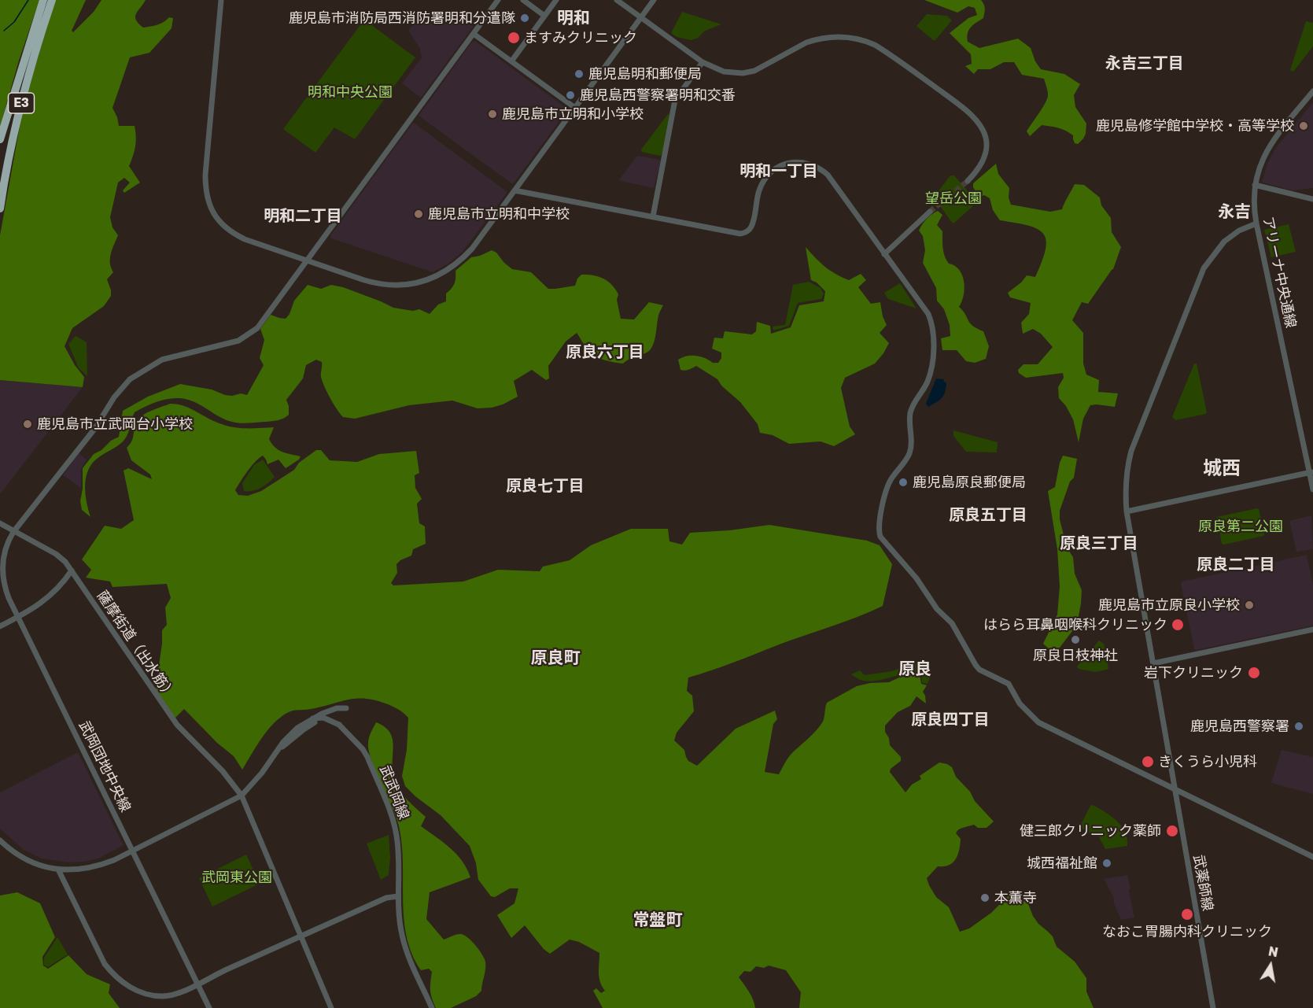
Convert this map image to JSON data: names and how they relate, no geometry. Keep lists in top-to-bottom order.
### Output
{
  "streets": {
    "highway": ["E3"],
    "street": [
      "アリーナ中央通線",
      "薩摩街道（出水筋）",
      "武岡団地中央線",
      "武武岡線",
      "武薬師線"
    ]
  },
  "crossings": [
    ["アリーナ中央通線", "武薬師線"],
    ["薩摩街道（出水筋）", "武岡団地中央線"]
  ],
  "districts": [
    "明和",
    "永吉三丁目",
    "明和一丁目",
    "永吉",
    "明和二丁目",
    "原良六丁目",
    "城西",
    "原良七丁目",
    "原良五丁目",
    "原良三丁目",
    "原良二丁目",
    "原良町",
    "原良",
    "原良四丁目",
    "常盤町"
  ],
  "parks": [
    "明和中央公園",
    "望岳公園",
    "原良第二公園",
    "武岡東公園"
  ],
  "places": [
    "鹿児島市消防局西消防署明和分遣隊",
    "ますみクリニック",
    "鹿児島明和郵便局",
    "鹿児島西警察署明和交番",
    "鹿児島市立明和小学校",
    "鹿児島修学館中学校・高等学校",
    "鹿児島市立明和中学校",
    "鹿児島市立武岡台小学校",
    "鹿児島原良郵便局",
    "鹿児島市立原良小学校",
    "はらら耳鼻咽喉科クリニック",
    "原良日枝神社",
    "岩下クリニック",
    "鹿児島西警察署",
    "きくうら小児科",
    "健三郎クリニック薬師",
    "城西福祉館",
    "本薫寺",
    "なおこ胃腸内科クリニック"
  ],
  "north": "top"
}
